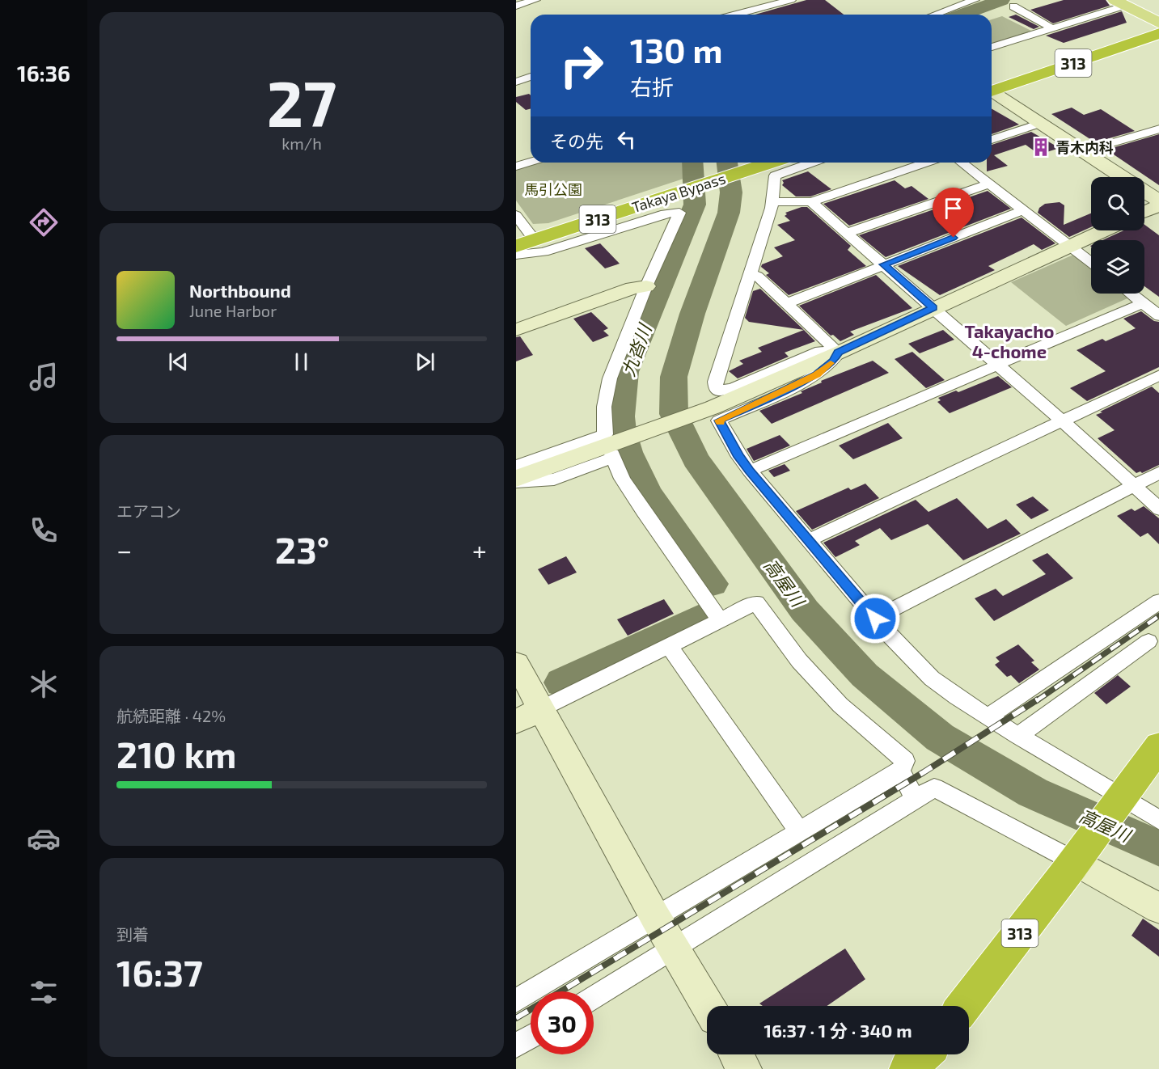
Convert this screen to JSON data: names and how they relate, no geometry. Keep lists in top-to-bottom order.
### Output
{
  "streets": {
    "highway": ["313", "Takaya Bypass"]
  },
  "districts": ["Takayacho 4-chome"],
  "water": ["九沓川", "高屋川"],
  "parks": ["馬引公園"],
  "places": {
    "building": ["青木内科"]
  },
  "page": {
    "tabs": "16:36",
    "tile": [
      ["27", "km/h"],
      "エアコン",
      ["航続距離 · 42%", "210 km"],
      ["到着", "16:37"]
    ],
    "turn": ["130 m", "右折"],
    "then": "その先",
    "song": ["Northbound", "June Harbor"],
    "heat": ["−", "23°", "+"],
    "limit": "30",
    "trip": "16:37 · 1 分 · 340 m"
  }
}
